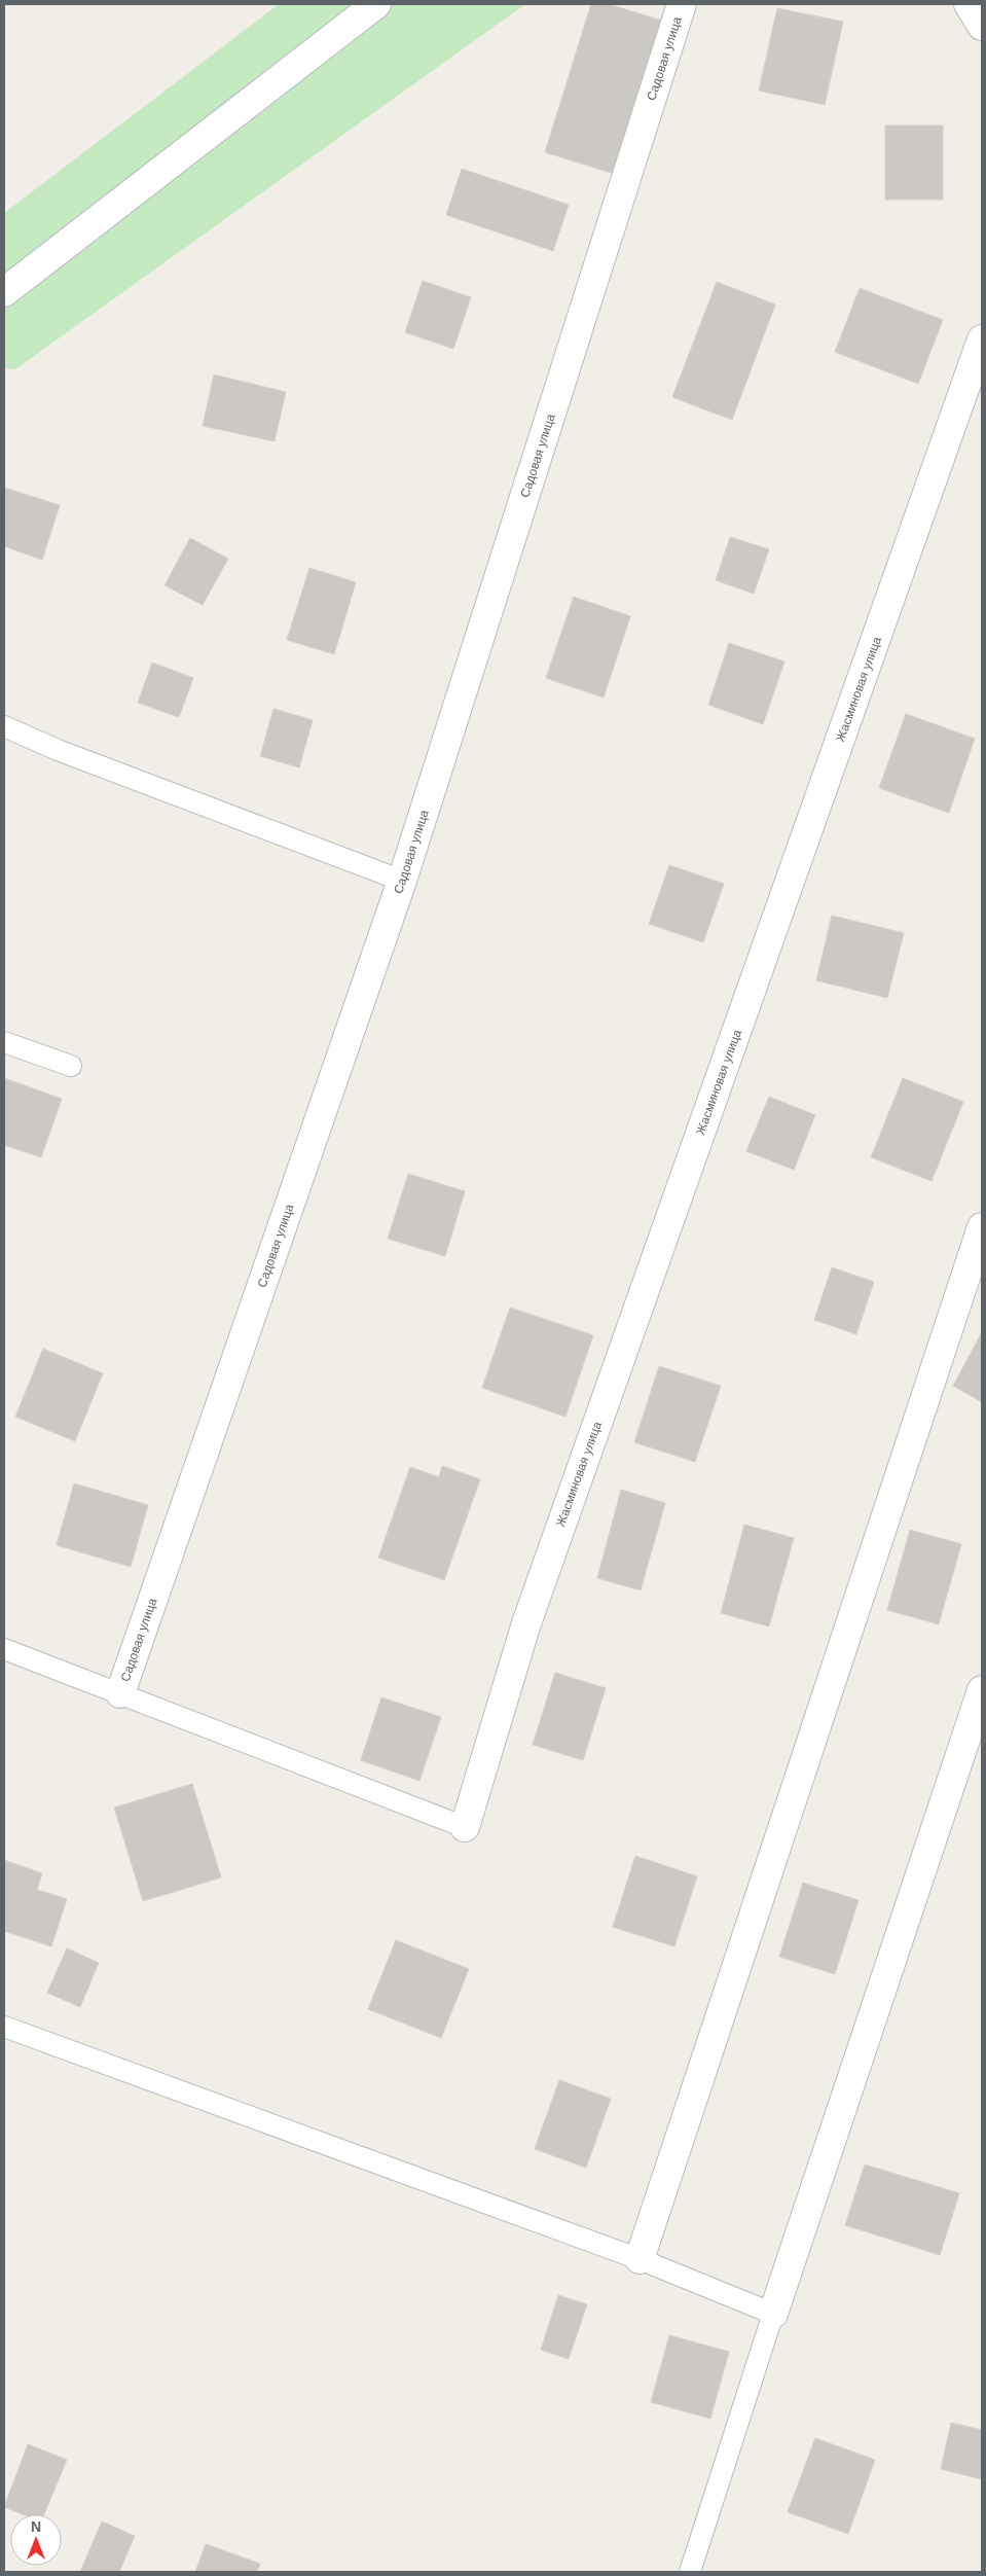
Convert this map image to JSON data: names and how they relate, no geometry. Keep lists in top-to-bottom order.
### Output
{
  "streets": {
    "street": ["Садовая улица", "Жасминовая улица"]
  },
  "north": "top"
}
